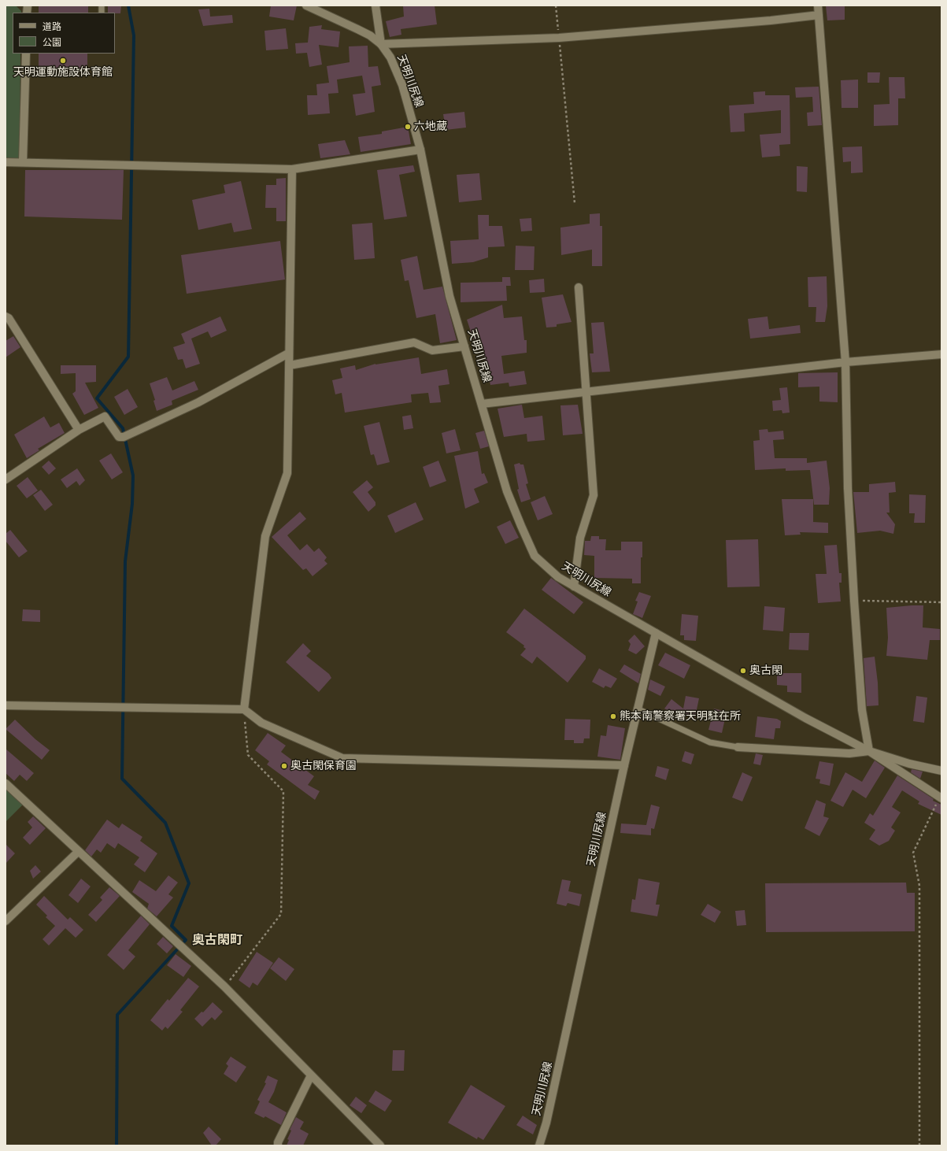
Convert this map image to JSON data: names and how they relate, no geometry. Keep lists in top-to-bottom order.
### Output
{
  "streets": {
    "street": ["天明川尻線"]
  },
  "districts": ["奥古閑町"],
  "places": [
    "天明運動施設体育館",
    "六地蔵",
    "奥古閑",
    "熊本南警察署天明駐在所",
    "奥古閑保育園"
  ],
  "legend": ["道路", "公園"]
}
